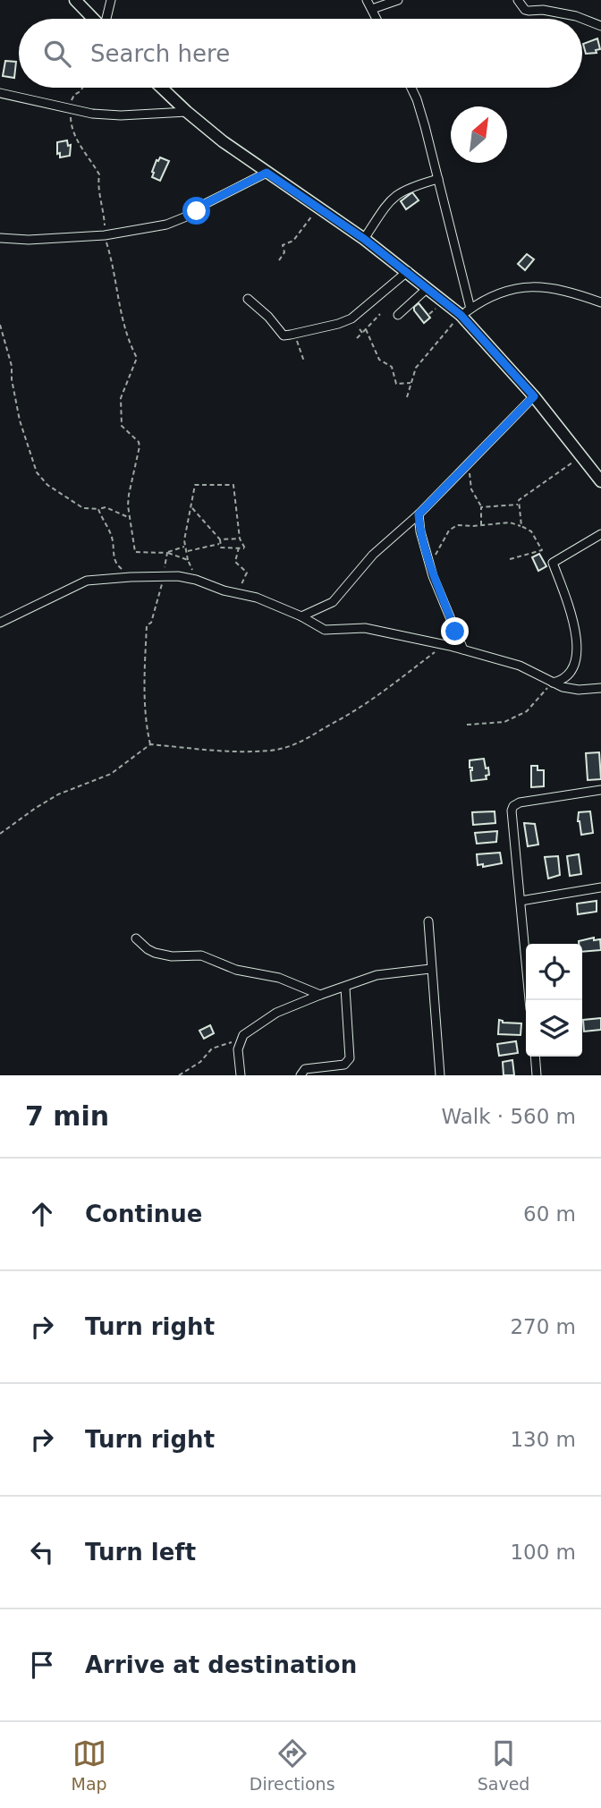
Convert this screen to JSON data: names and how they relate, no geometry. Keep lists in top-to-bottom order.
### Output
{
  "north": "top right",
  "page": {
    "search": "Search here",
    "heading": ["7 min", "Walk · 560 m"],
    "list": [
      ["Continue", "60 m"],
      ["Turn right", "270 m"],
      ["Turn right", "130 m"],
      ["Turn left", "100 m"],
      "Arrive at destination"
    ],
    "nav": ["Map", "Directions", "Saved"]
  }
}
